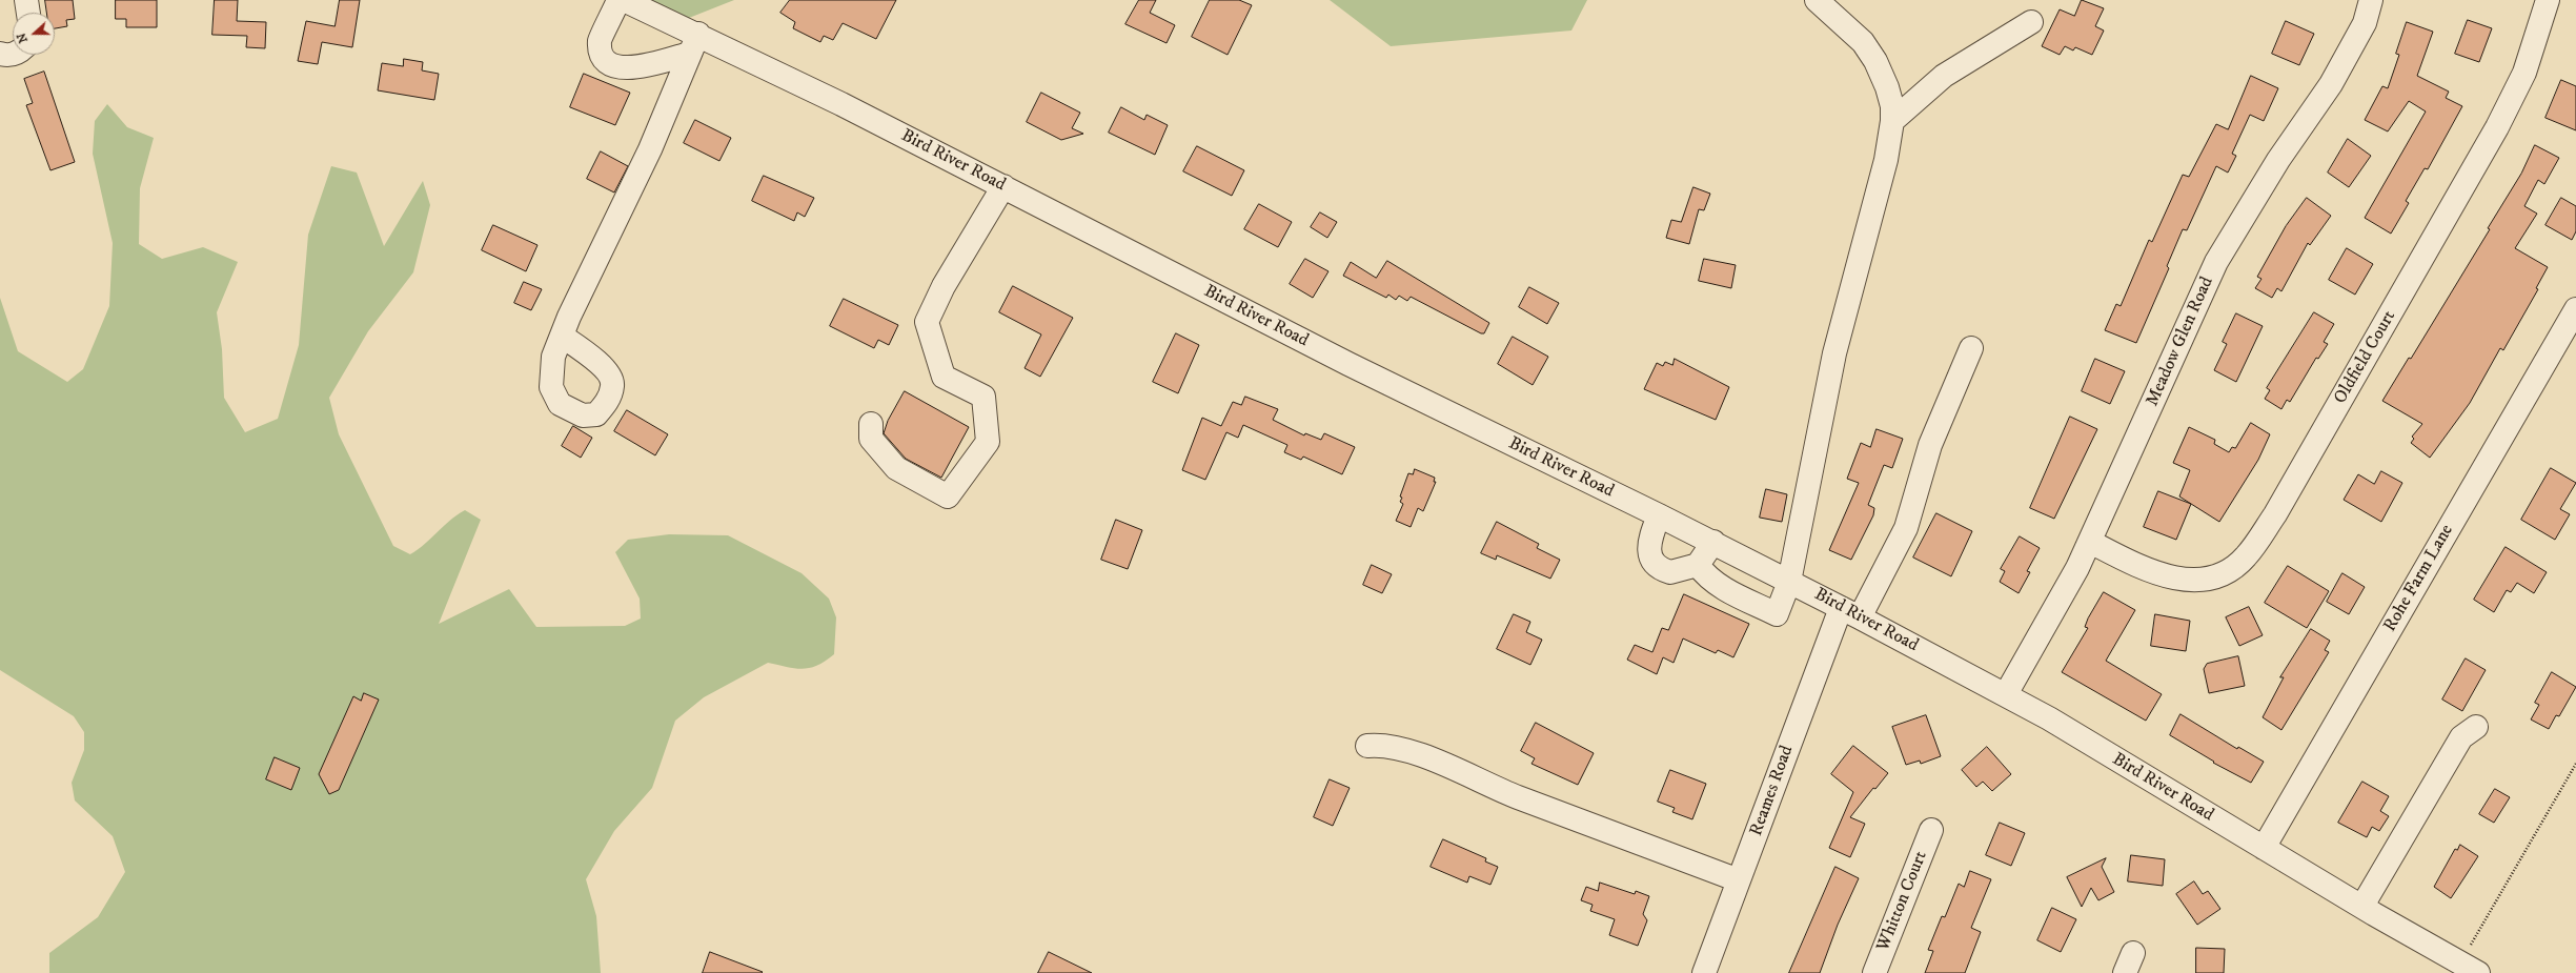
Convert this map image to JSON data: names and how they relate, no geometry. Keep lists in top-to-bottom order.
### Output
{
  "streets": {
    "street": [
      "Bird River Road",
      "Meadow Glen Road",
      "Oldfield Court",
      "Rohe Farm Lane",
      "Reames Road",
      "Whitton Court"
    ]
  },
  "crossings": [
    ["Bird River Road", "Meadow Glen Road"],
    ["Bird River Road", "Rohe Farm Lane"],
    ["Bird River Road", "Reames Road"],
    ["Meadow Glen Road", "Oldfield Court"]
  ],
  "north": "left"
}
